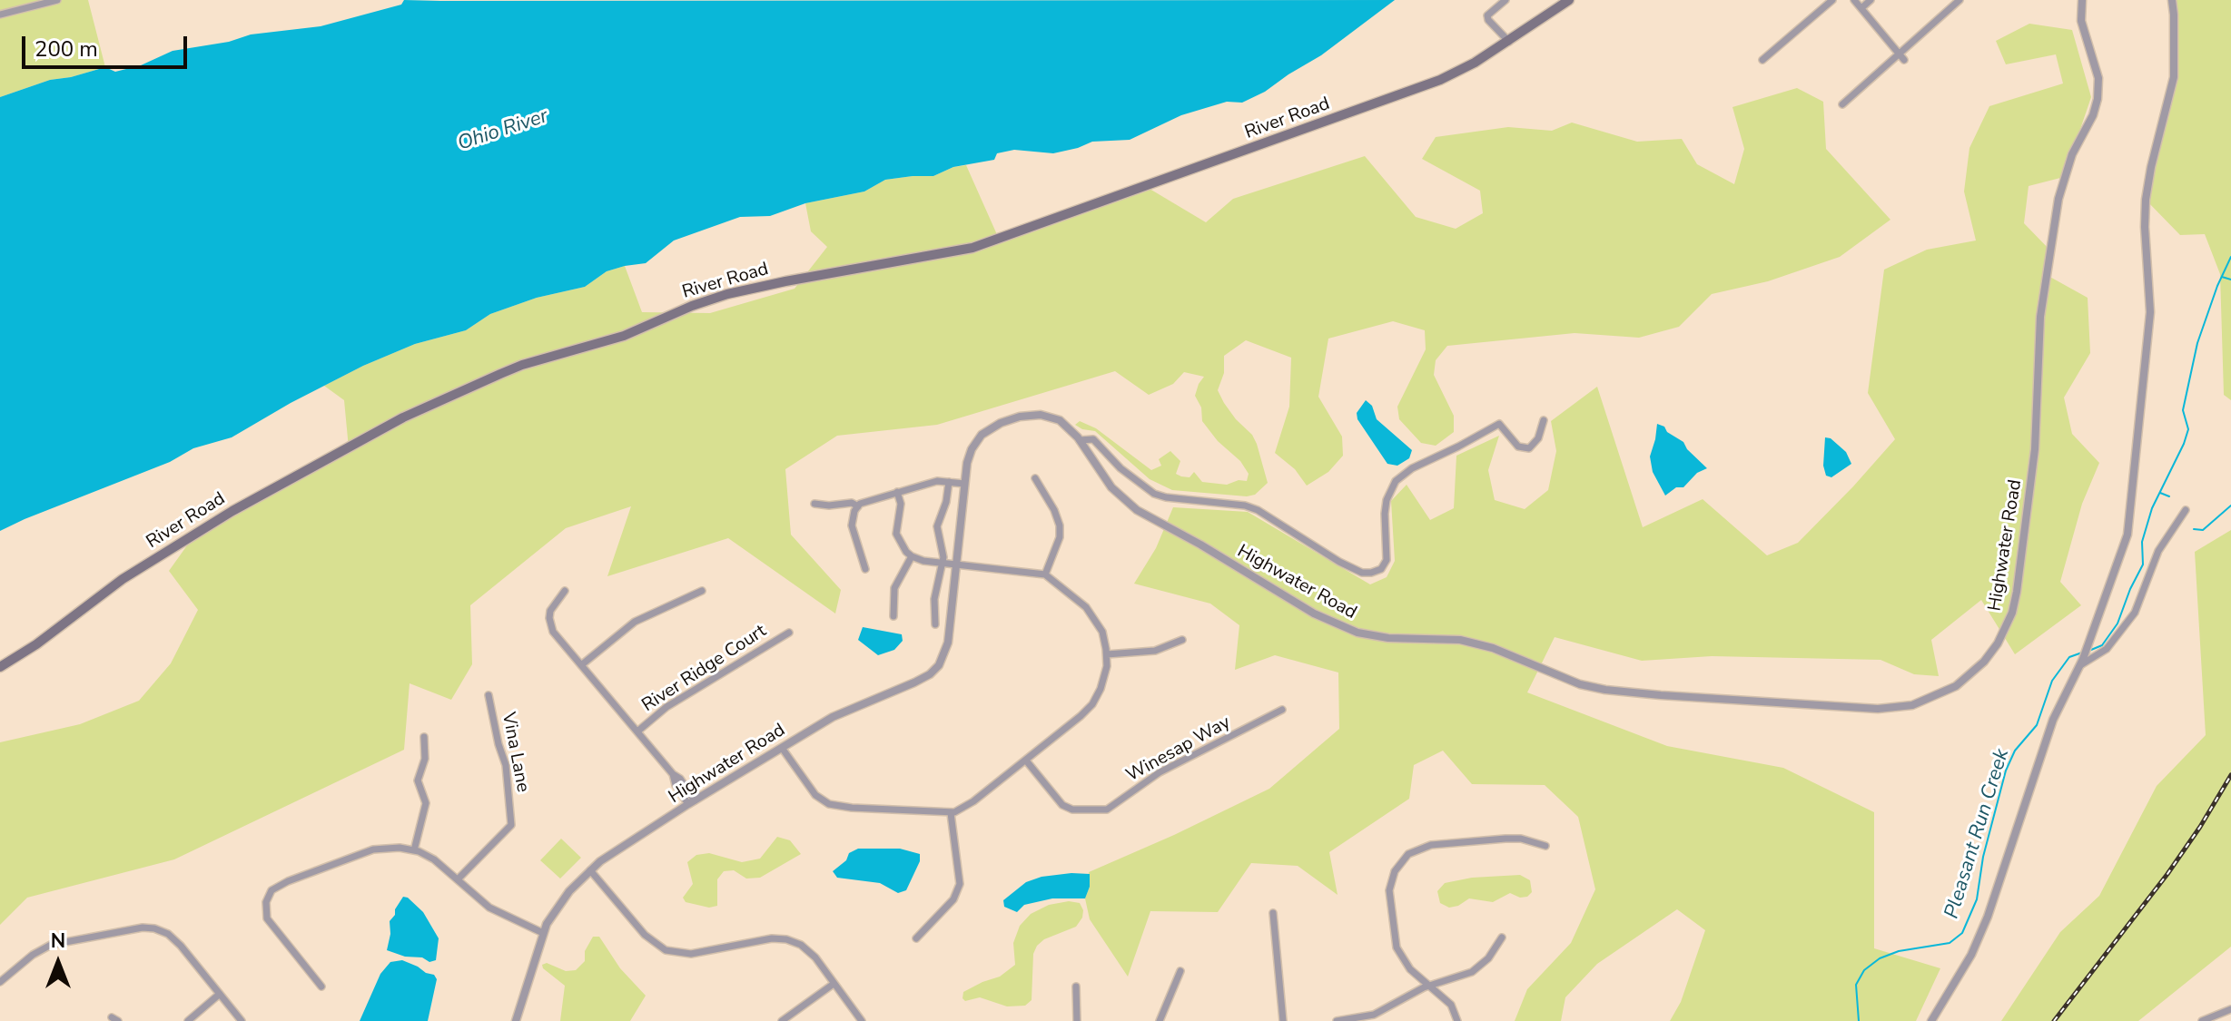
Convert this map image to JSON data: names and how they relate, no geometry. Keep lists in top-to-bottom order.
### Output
{
  "streets": {
    "main road": ["River Road"],
    "street": [
      "Highwater Road",
      "River Ridge Court",
      "Winesap Way",
      "Vina Lane"
    ]
  },
  "water": ["Ohio River", "Pleasant Run Creek"],
  "scale_bar": "200 m",
  "north": "top"
}
